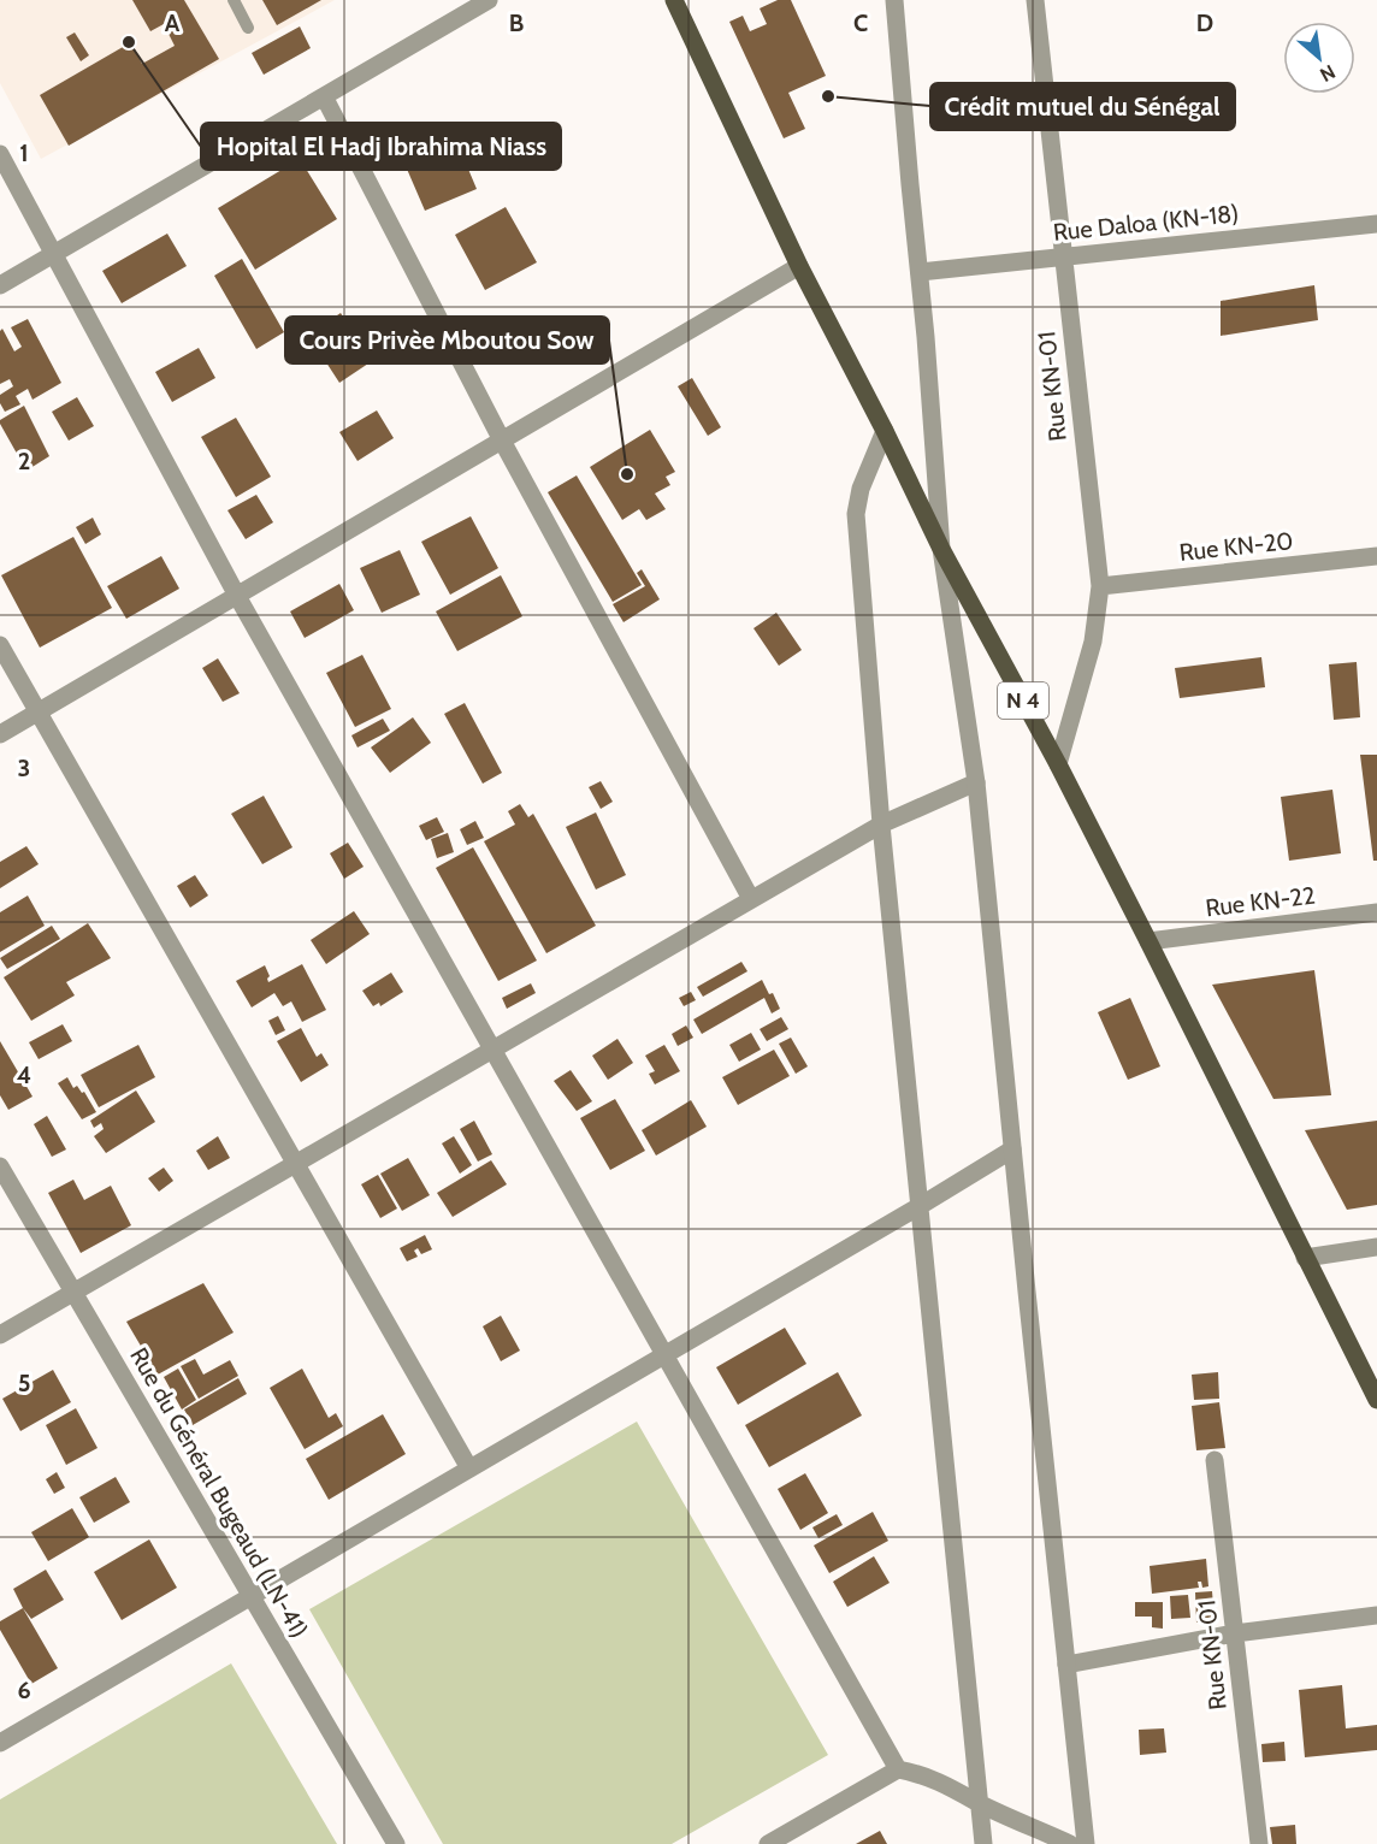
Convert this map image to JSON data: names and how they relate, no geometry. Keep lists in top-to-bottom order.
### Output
{
  "streets": {
    "main road": ["N 4"],
    "street": [
      "Rue Daloa (KN-18)",
      "Rue KN-01",
      "Rue KN-20",
      "Rue KN-22",
      "Rue du Général Bugeaud (LN-41)"
    ]
  },
  "crossings": [
    ["Rue Daloa (KN-18)", "Rue KN-01"],
    ["Rue KN-01", "Rue KN-20"],
    ["Rue KN-01", "N 4"],
    ["N 4", "Rue KN-22"]
  ],
  "places": ["Hopital El Hadj Ibrahima Niass", "Crédit mutuel du Sénégal", "Cours Privèe Mboutou Sow"],
  "north": "bottom right",
  "grid": {
    "columns": [
      "A",
      "B",
      "C",
      "D"
    ],
    "rows": [
      "1",
      "2",
      "3",
      "4",
      "5",
      "6"
    ]
  }
}
